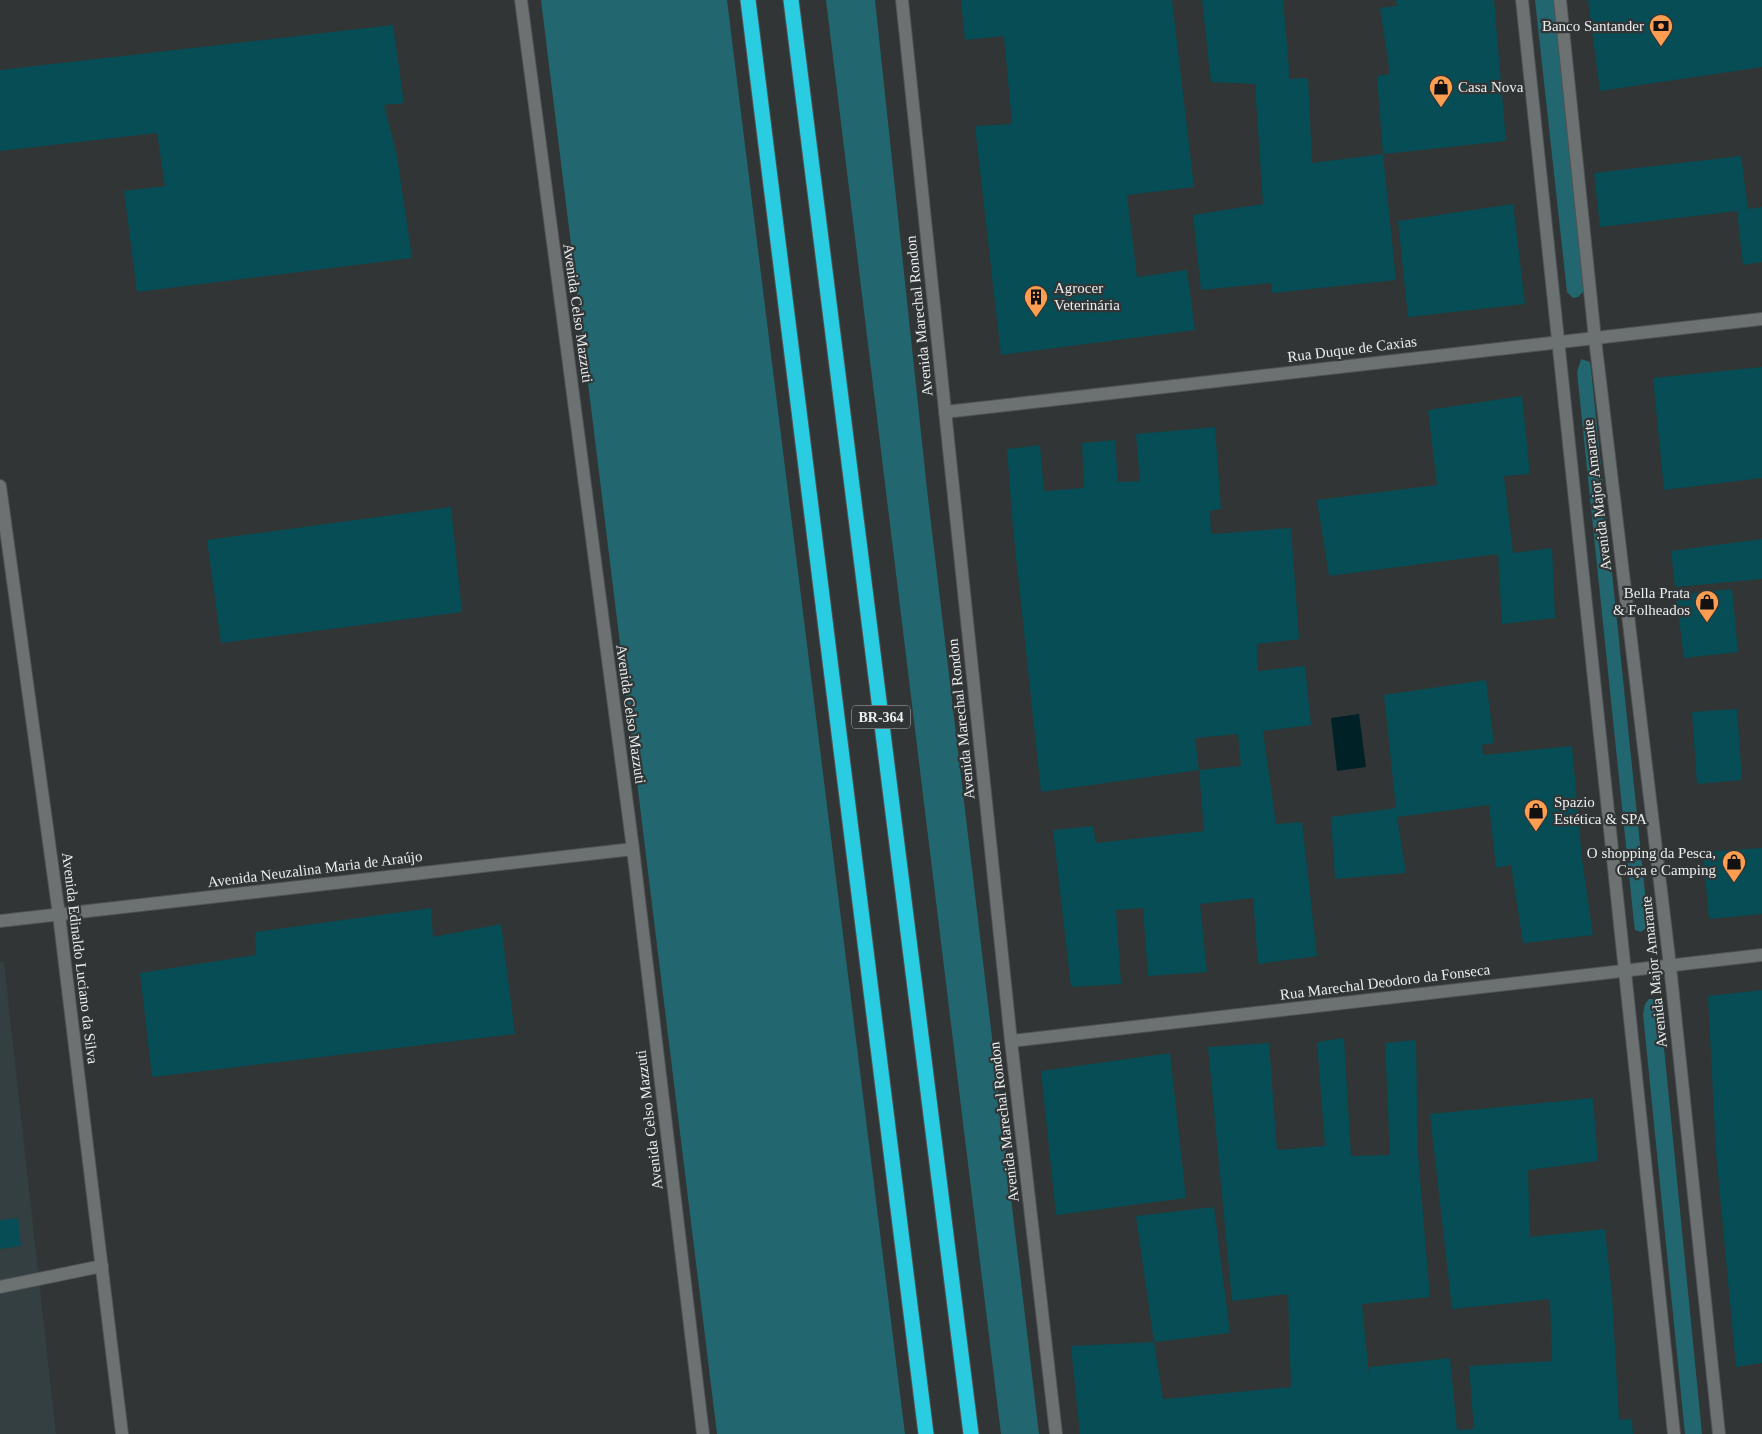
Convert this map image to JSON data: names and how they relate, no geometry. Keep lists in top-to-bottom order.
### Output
{
  "streets": {
    "highway": ["BR-364"],
    "street": [
      "Avenida Celso Mazzuti",
      "Avenida Marechal Rondon",
      "Rua Duque de Caxias",
      "Avenida Major Amarante",
      "Avenida Neuzalina Maria de Araújo",
      "Avenida Edinaldo Luciano da Silva",
      "Rua Marechal Deodoro da Fonseca"
    ]
  },
  "crossings": [
    ["Avenida Celso Mazzuti", "Avenida Neuzalina Maria de Araújo"],
    ["Avenida Marechal Rondon", "Rua Duque de Caxias"],
    ["Avenida Marechal Rondon", "Rua Marechal Deodoro da Fonseca"],
    ["Rua Duque de Caxias", "Avenida Major Amarante"],
    ["Avenida Major Amarante", "Rua Marechal Deodoro da Fonseca"],
    ["Avenida Neuzalina Maria de Araújo", "Avenida Edinaldo Luciano da Silva"]
  ],
  "places": {
    "bank": ["Banco Santander"],
    "shop": [
      "Casa Nova",
      "Bella Prata & Folheados",
      "Spazio Estética & SPA",
      "O shopping da Pesca, Caça e Camping"
    ],
    "building": ["Agrocer Veterinária"]
  }
}
